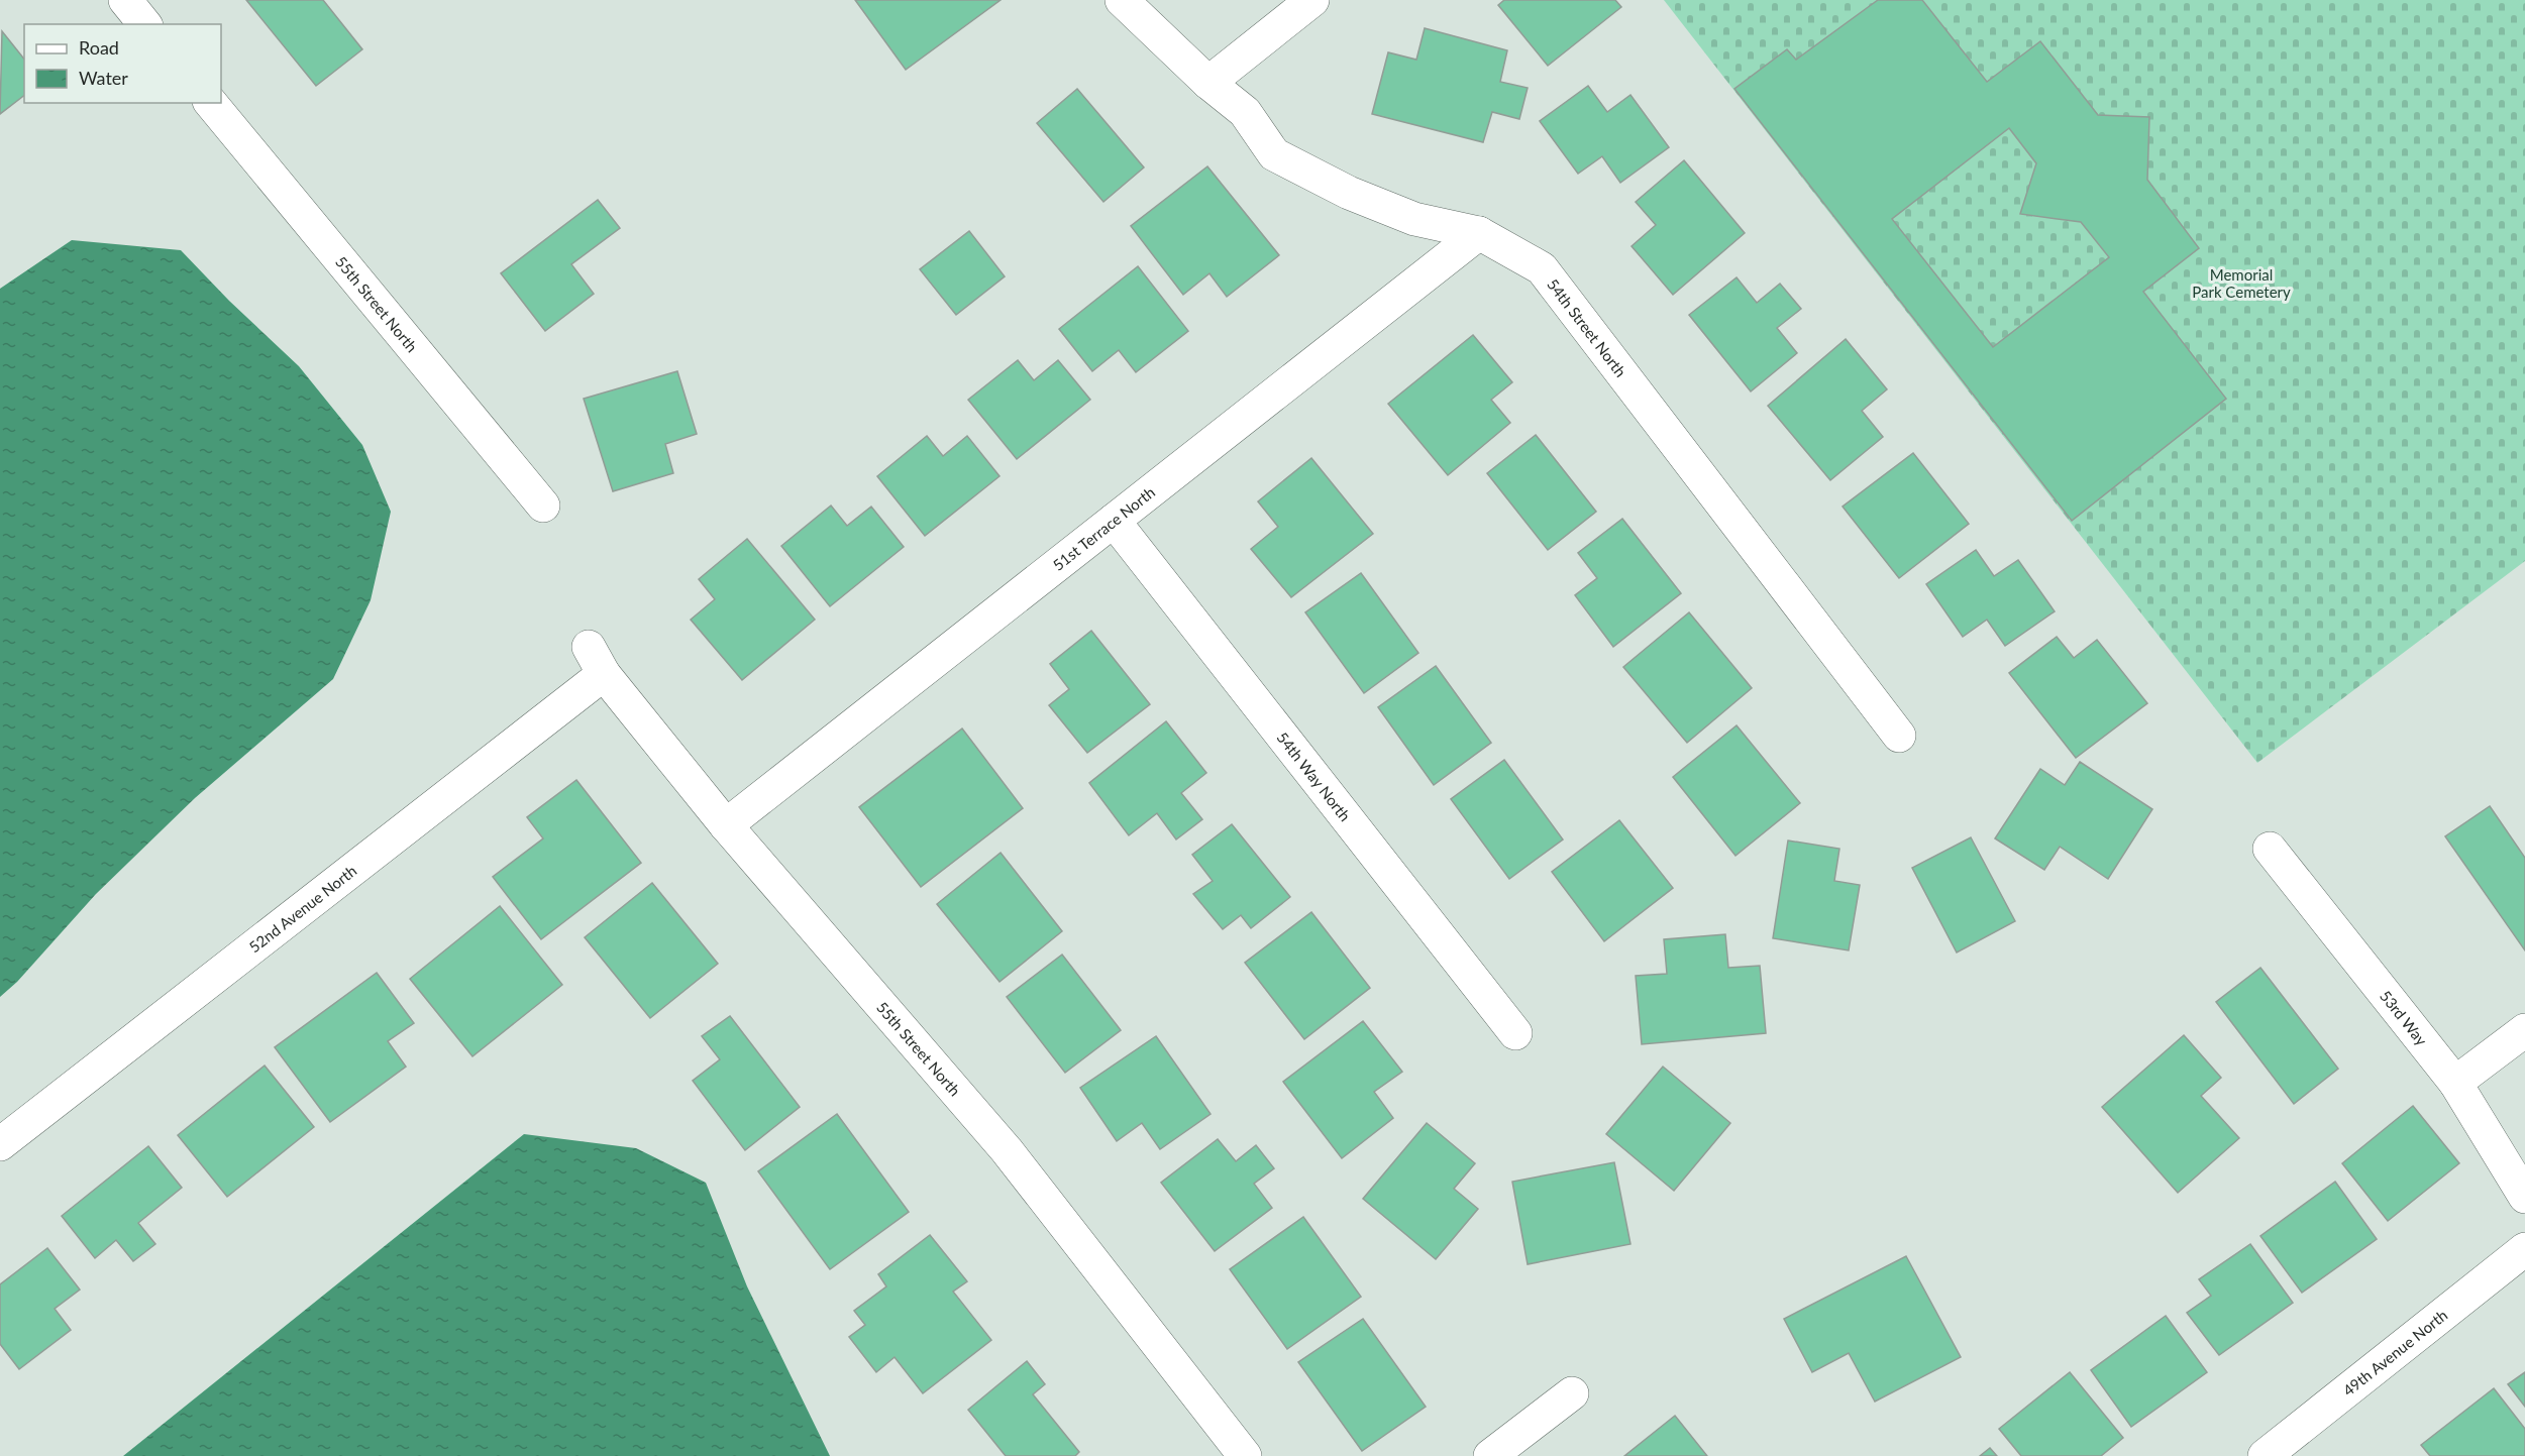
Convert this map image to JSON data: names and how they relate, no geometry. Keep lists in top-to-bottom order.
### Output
{
  "streets": {
    "street": [
      "55th Street North",
      "54th Street North",
      "51st Terrace North",
      "54th Way North",
      "52nd Avenue North",
      "53rd Way",
      "49th Avenue North"
    ]
  },
  "crossings": [
    ["55th Street North", "51st Terrace North"],
    ["55th Street North", "52nd Avenue North"],
    ["54th Street North", "51st Terrace North"],
    ["51st Terrace North", "54th Way North"]
  ],
  "parks": ["Memorial Park Cemetery"],
  "legend": ["Road", "Water"]
}
